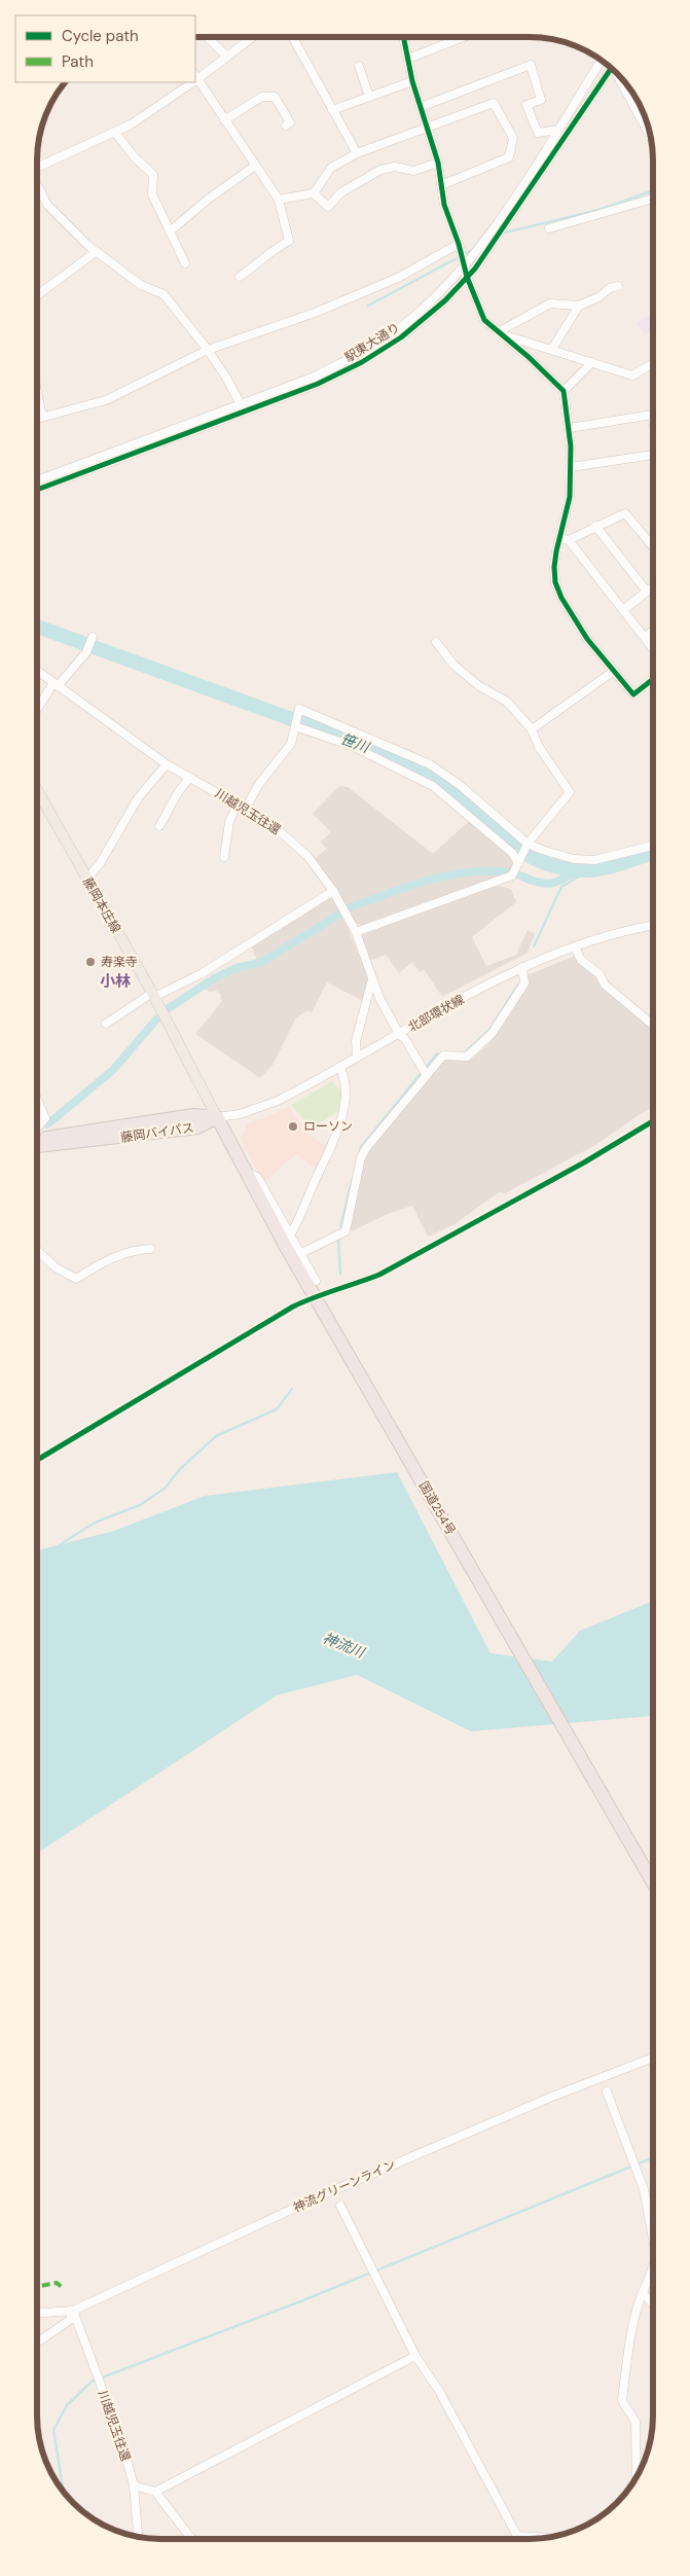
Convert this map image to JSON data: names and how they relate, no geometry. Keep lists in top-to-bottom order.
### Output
{
  "streets": {
    "highway": ["藤岡バイパス", "国道254号"],
    "main road": ["藤岡本庄線"],
    "street": [
      "駅東大通り",
      "川越児玉往還",
      "北部環状線",
      "神流グリーンライン"
    ]
  },
  "crossings": [
    ["川越児玉往還", "北部環状線"],
    ["川越児玉往還", "神流グリーンライン"],
    ["藤岡本庄線", "北部環状線"],
    ["藤岡本庄線", "藤岡バイパス"],
    ["藤岡本庄線", "国道254号"],
    ["北部環状線", "藤岡バイパス"],
    ["北部環状線", "国道254号"],
    ["藤岡バイパス", "国道254号"]
  ],
  "districts": ["小林"],
  "water": ["笹川", "神流川"],
  "places": ["寿楽寺", "ローソン"],
  "legend": ["Cycle path", "Path"]
}
